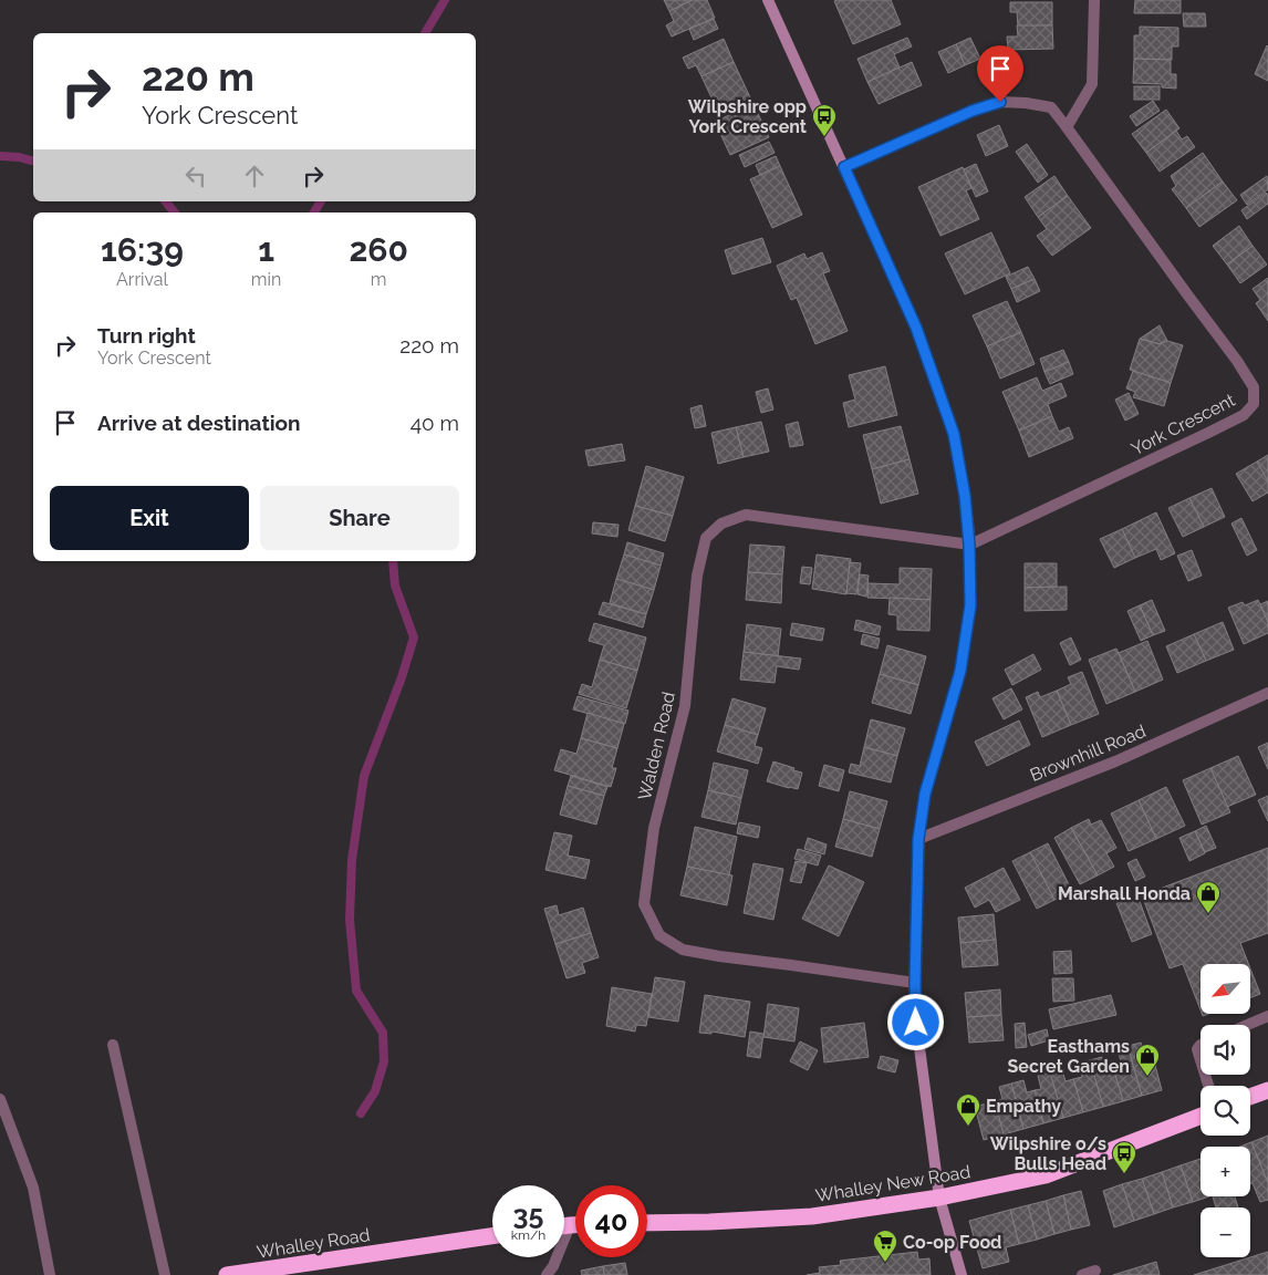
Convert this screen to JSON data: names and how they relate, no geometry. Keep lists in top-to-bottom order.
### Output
{
  "streets": {
    "highway": ["Whalley New Road", "Whalley Road"],
    "street": ["York Crescent", "Walden Road", "Brownhill Road"]
  },
  "crossings": [
    ["York Crescent", "Walden Road"]
  ],
  "places": {
    "bus stop": ["Wilpshire opp York Crescent", "Wilpshire o/s Bulls Head"],
    "shop": ["Marshall Honda", "Easthams Secret Garden", "Empathy"],
    "supermarket": ["Co-op Food"]
  },
  "north": "bottom left",
  "page": {
    "turn": ["220 m", "York Crescent"],
    "eta": [
      "16:39",
      "Arrival",
      "1",
      "min",
      "260",
      "m"
    ],
    "list": [
      {
        "name": "Turn right",
        "note": "York Crescent",
        "value": "220 m"
      },
      {
        "name": "Arrive at destination",
        "value": "40 m"
      }
    ],
    "buttons": ["Exit", "Share"],
    "map_buttons": ["+", "−"],
    "speed": "35 km/h",
    "limit": "40"
  }
}
